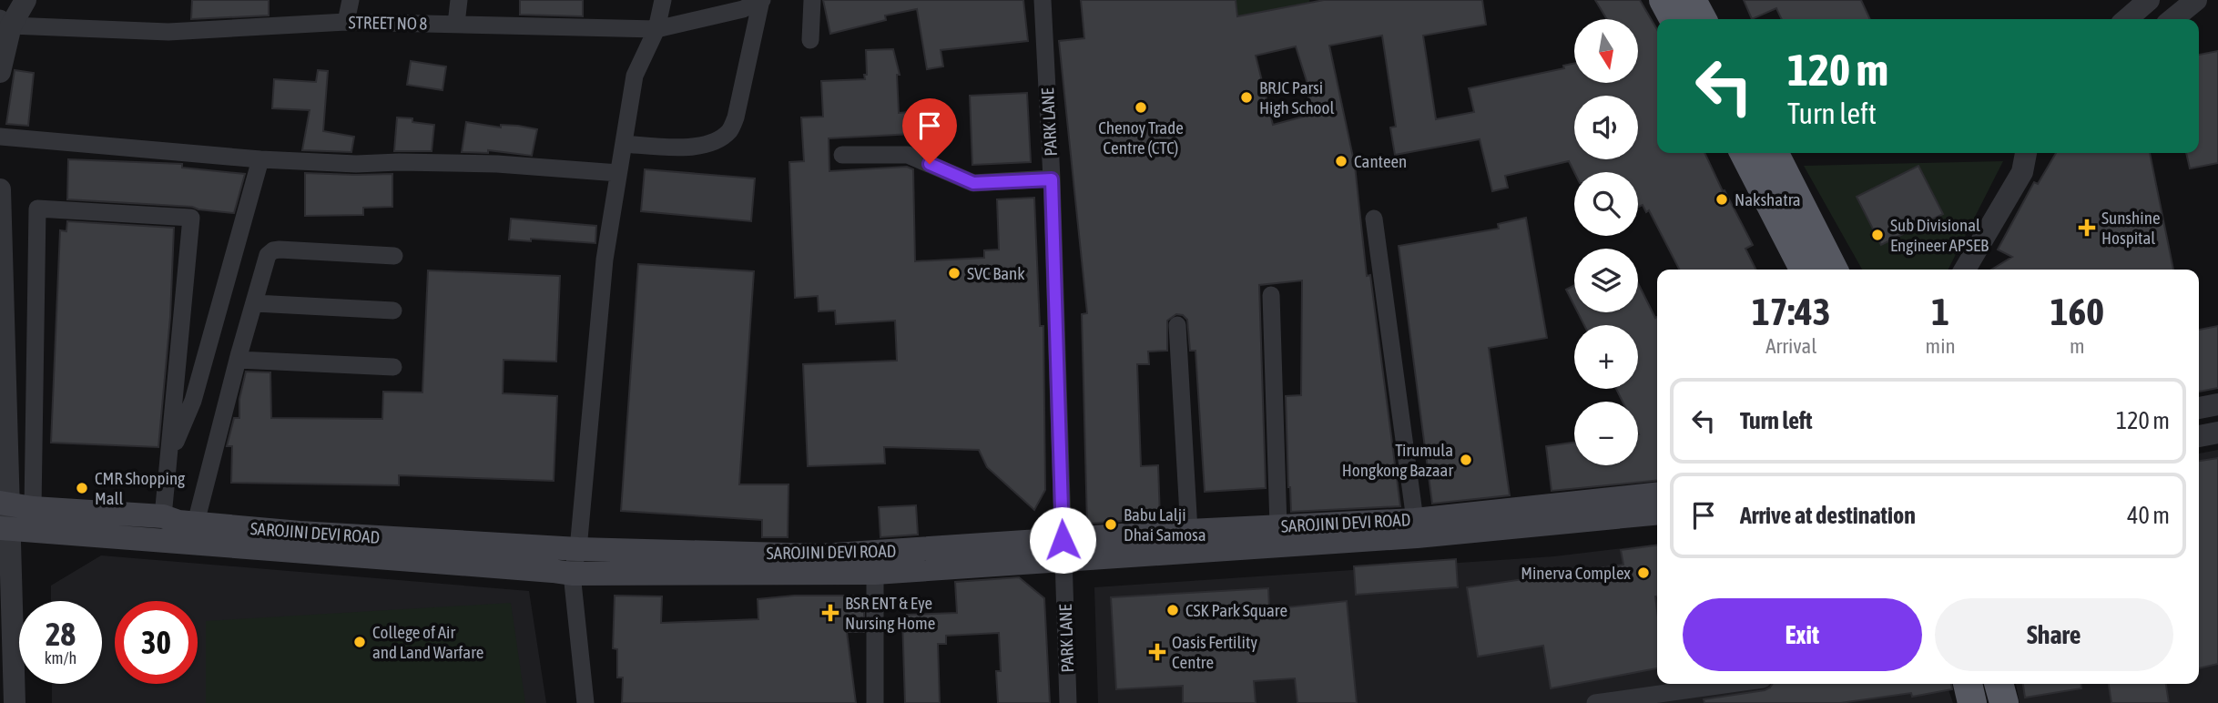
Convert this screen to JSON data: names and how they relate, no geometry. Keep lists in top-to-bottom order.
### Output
{
  "streets": {
    "main road": ["SAROJINI DEVI ROAD"],
    "street": ["STREET NO 8", "PARK LANE"]
  },
  "crossings": [
    ["PARK LANE", "SAROJINI DEVI ROAD"]
  ],
  "places": {
    "other": [
      "BRJC Parsi High School",
      "Chenoy Trade Centre (CTC)",
      "Canteen",
      "Nakshatra",
      "Sub Divisional Engineer APSEB",
      "SVC Bank",
      "Tirumula Hongkong Bazaar",
      "CMR Shopping Mall",
      "Babu Lalji Dhai Samosa",
      "Minerva Complex",
      "CSK Park Square",
      "College of Air and Land Warfare"
    ],
    "health": ["Sunshine Hospital", "BSR ENT & Eye Nursing Home", "Oasis Fertility Centre"]
  },
  "north": "bottom",
  "page": {
    "map_buttons": ["+", "−"],
    "turn": ["120 m", "Turn left"],
    "eta": [
      "17:43",
      "Arrival",
      "1",
      "min",
      "160",
      "m"
    ],
    "list": [
      {
        "name": "Turn left",
        "value": "120 m"
      },
      {
        "name": "Arrive at destination",
        "value": "40 m"
      }
    ],
    "buttons": ["Exit", "Share"],
    "speed": "28 km/h",
    "limit": "30"
  }
}
